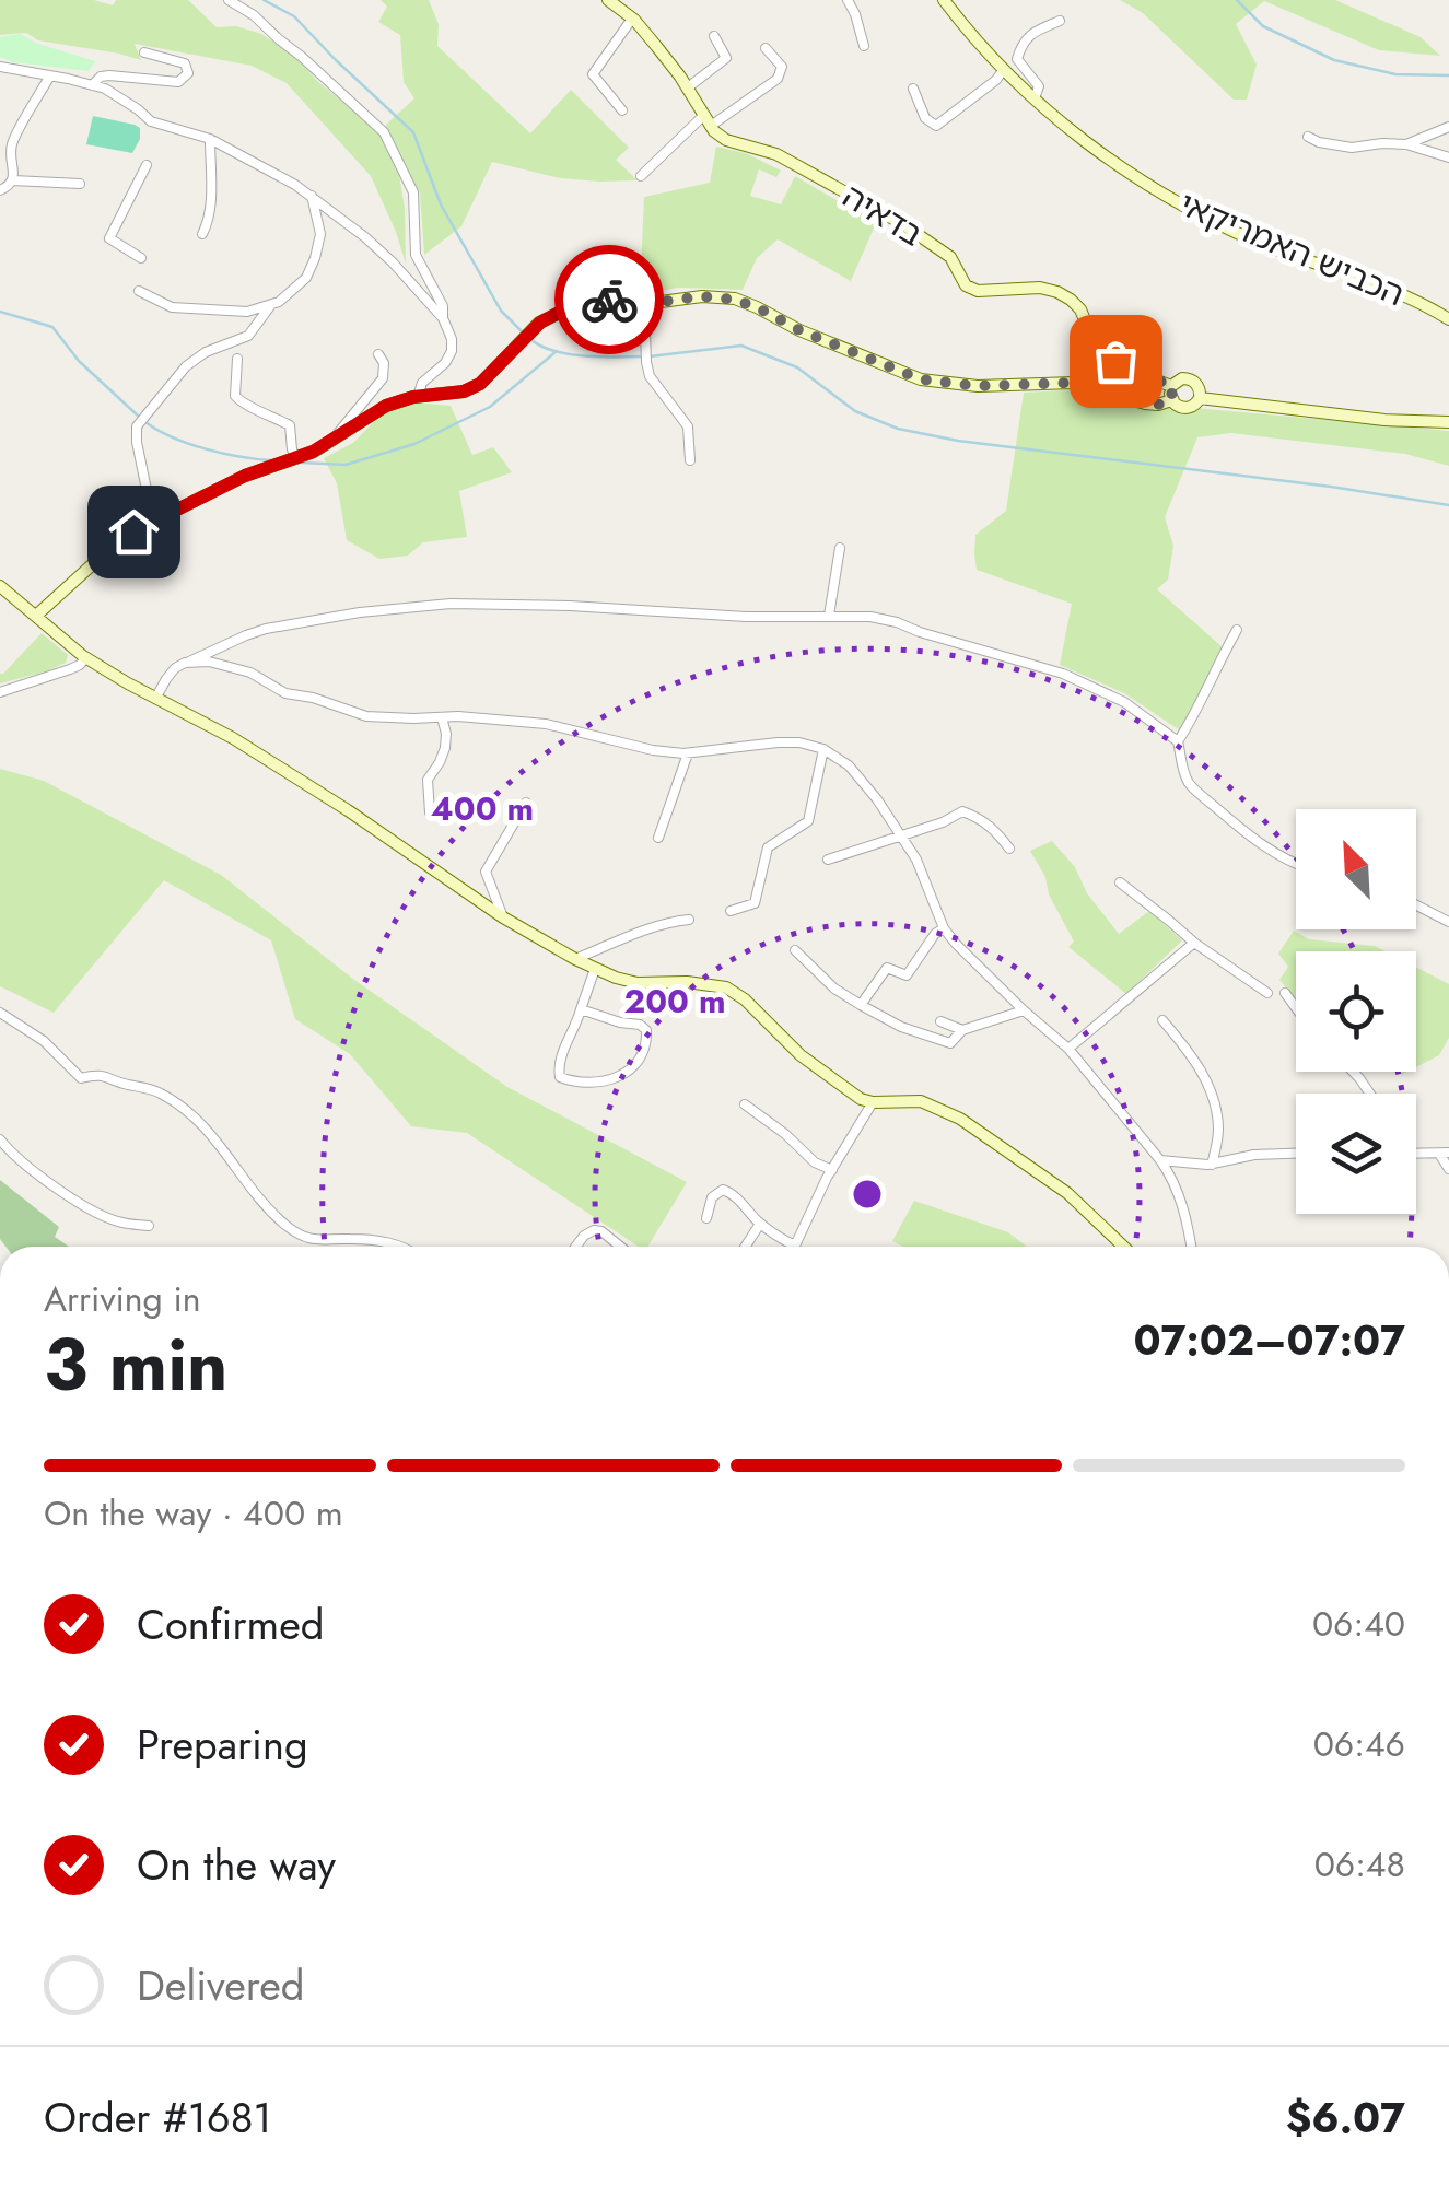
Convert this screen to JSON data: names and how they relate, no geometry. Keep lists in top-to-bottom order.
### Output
{
  "streets": {
    "street": ["בדאיה", "הכביש האמריקאי"]
  },
  "north": "top left",
  "page": {
    "heading": ["3 min", "Arriving in", "07:02–07:07"],
    "panel": ["Order #1681", "$6.07"],
    "bar": "On the way · 400 m",
    "list": [
      ["Confirmed", "06:40"],
      ["Preparing", "06:46"],
      ["On the way", "06:48"],
      "Delivered"
    ]
  },
  "rings": ["400 m", "200 m"]
}
